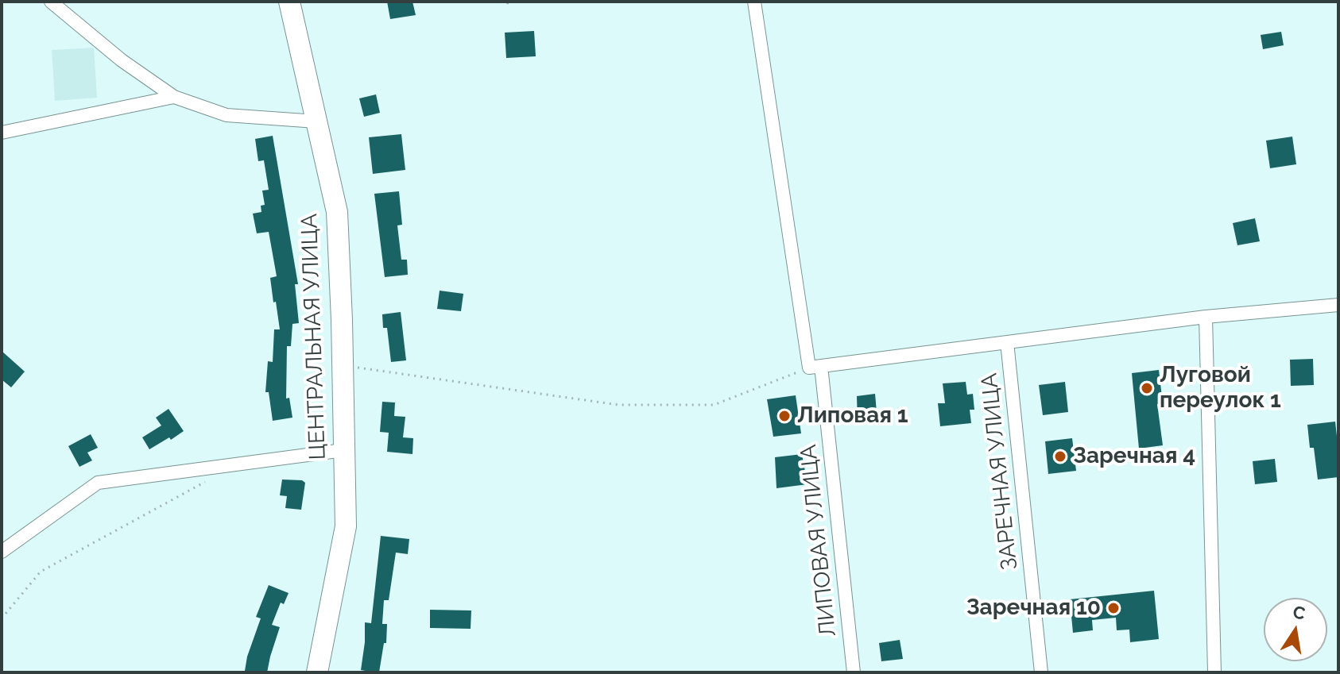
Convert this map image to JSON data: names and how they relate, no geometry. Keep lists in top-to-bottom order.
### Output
{
  "streets": {
    "main road": ["ЦЕНТРАЛЬНАЯ УЛИЦА"],
    "street": ["ЗАРЕЧНАЯ УЛИЦА", "ЛИПОВАЯ УЛИЦА"]
  },
  "places": [
    "Луговой переулок 1",
    "Липовая 1",
    "Заречная 4",
    "Заречная 10"
  ],
  "north": "top"
}
